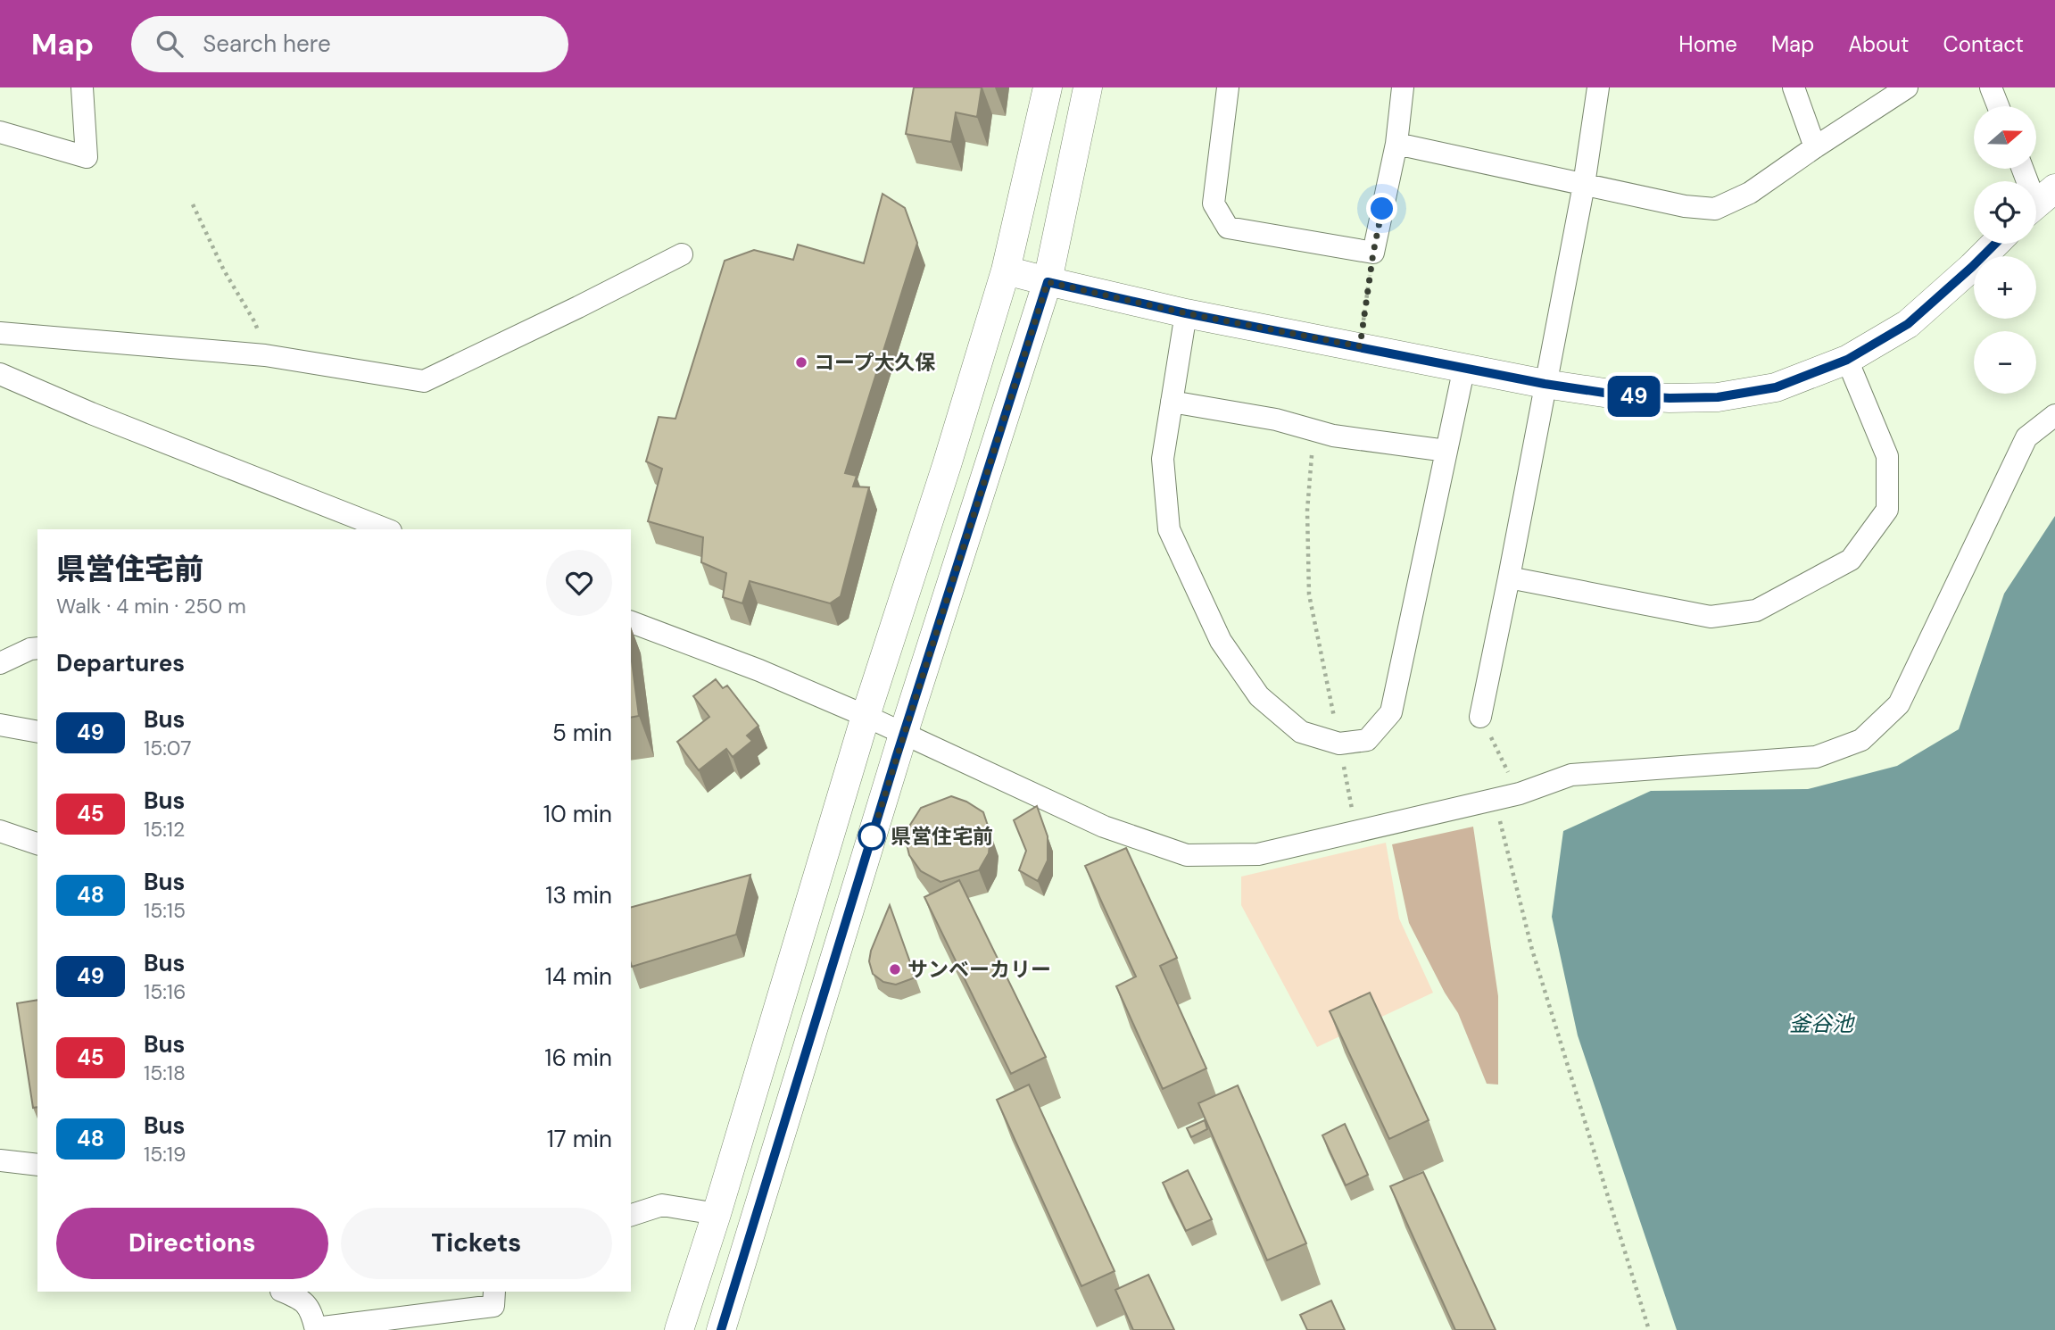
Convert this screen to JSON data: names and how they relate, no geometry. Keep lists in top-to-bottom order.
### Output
{
  "water": ["釜谷池"],
  "places": ["コープ大久保", "県営住宅前", "サンベーカリー"],
  "lines": ["bus line 49"],
  "north": "right",
  "page": {
    "header": "Map",
    "search": "Search here",
    "nav": [
      "Home",
      "Map",
      "About",
      "Contact"
    ],
    "on_map": "49",
    "map_buttons": ["+", "−"],
    "heading": [
      ["県営住宅前", "Walk · 4 min · 250 m"],
      "Departures"
    ],
    "list": [
      {
        "mark": "49",
        "name": "Bus",
        "note": "15:07",
        "value": "5 min"
      },
      {
        "mark": "45",
        "name": "Bus",
        "note": "15:12",
        "value": "10 min"
      },
      {
        "mark": "48",
        "name": "Bus",
        "note": "15:15",
        "value": "13 min"
      },
      {
        "mark": "49",
        "name": "Bus",
        "note": "15:16",
        "value": "14 min"
      },
      {
        "mark": "45",
        "name": "Bus",
        "note": "15:18",
        "value": "16 min"
      },
      {
        "mark": "48",
        "name": "Bus",
        "note": "15:19",
        "value": "17 min"
      }
    ],
    "buttons": ["Directions", "Tickets"]
  }
}
